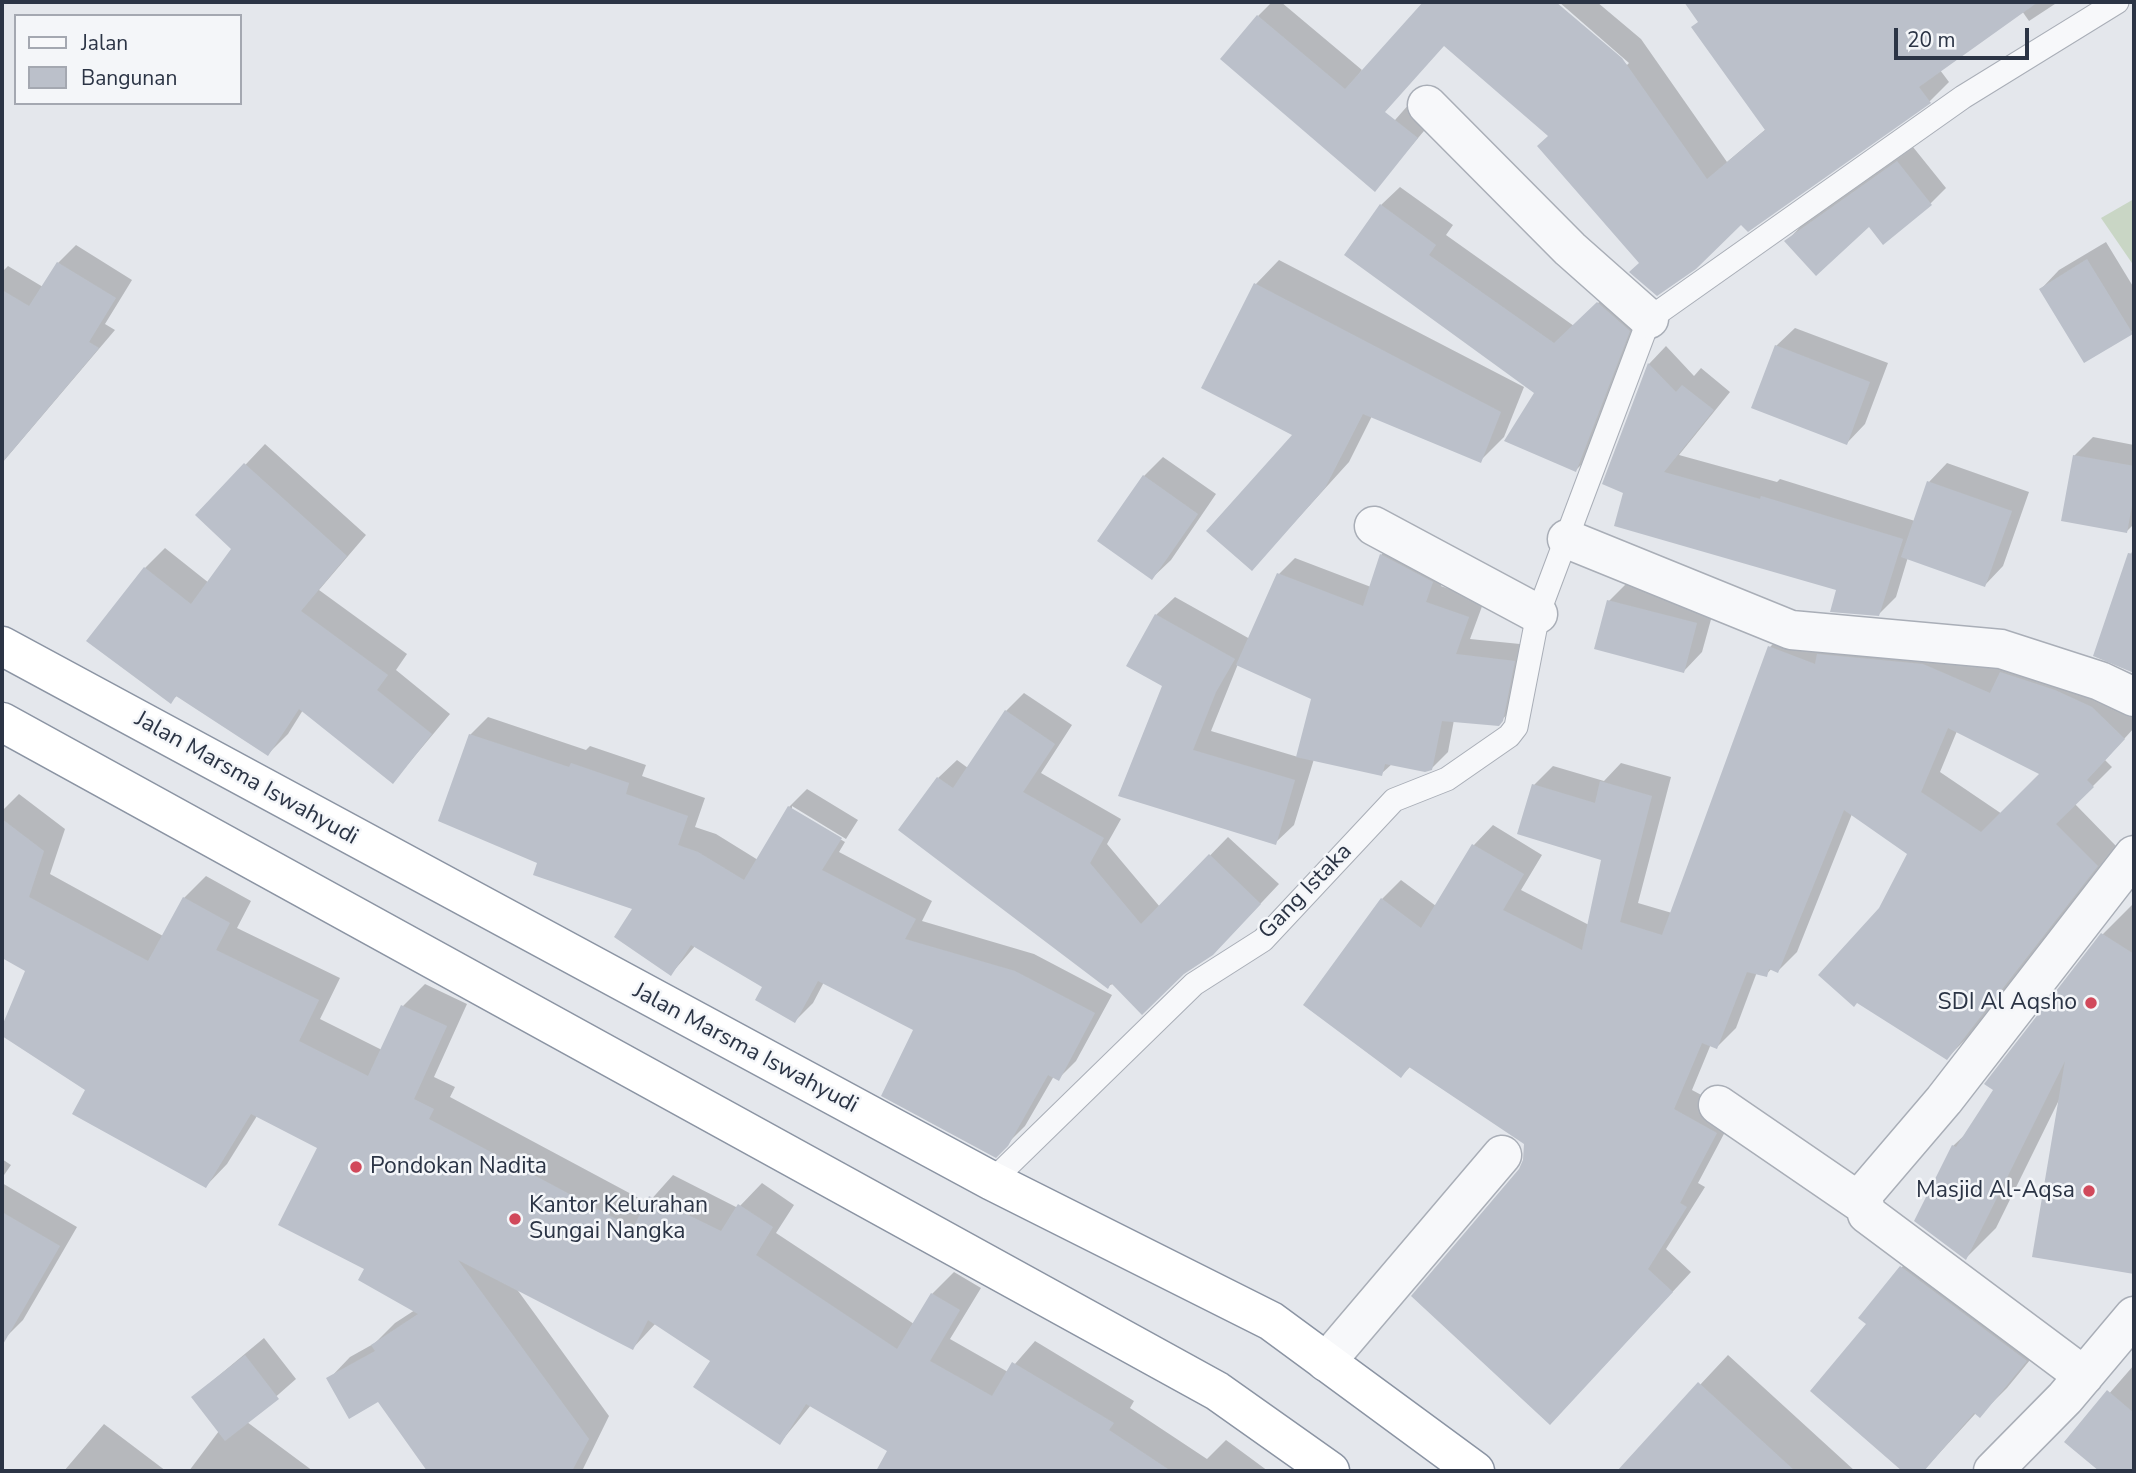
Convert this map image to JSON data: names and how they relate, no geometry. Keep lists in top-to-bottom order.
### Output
{
  "streets": {
    "highway": ["Jalan Marsma Iswahyudi"],
    "lane": ["Gang Istaka"]
  },
  "crossings": [
    ["Jalan Marsma Iswahyudi", "Gang Istaka"]
  ],
  "places": [
    "SDI Al Aqsho",
    "Pondokan Nadita",
    "Masjid Al-Aqsa",
    "Kantor Kelurahan Sungai Nangka"
  ],
  "legend": ["Jalan", "Bangunan"],
  "scale_bar": "20 m"
}
